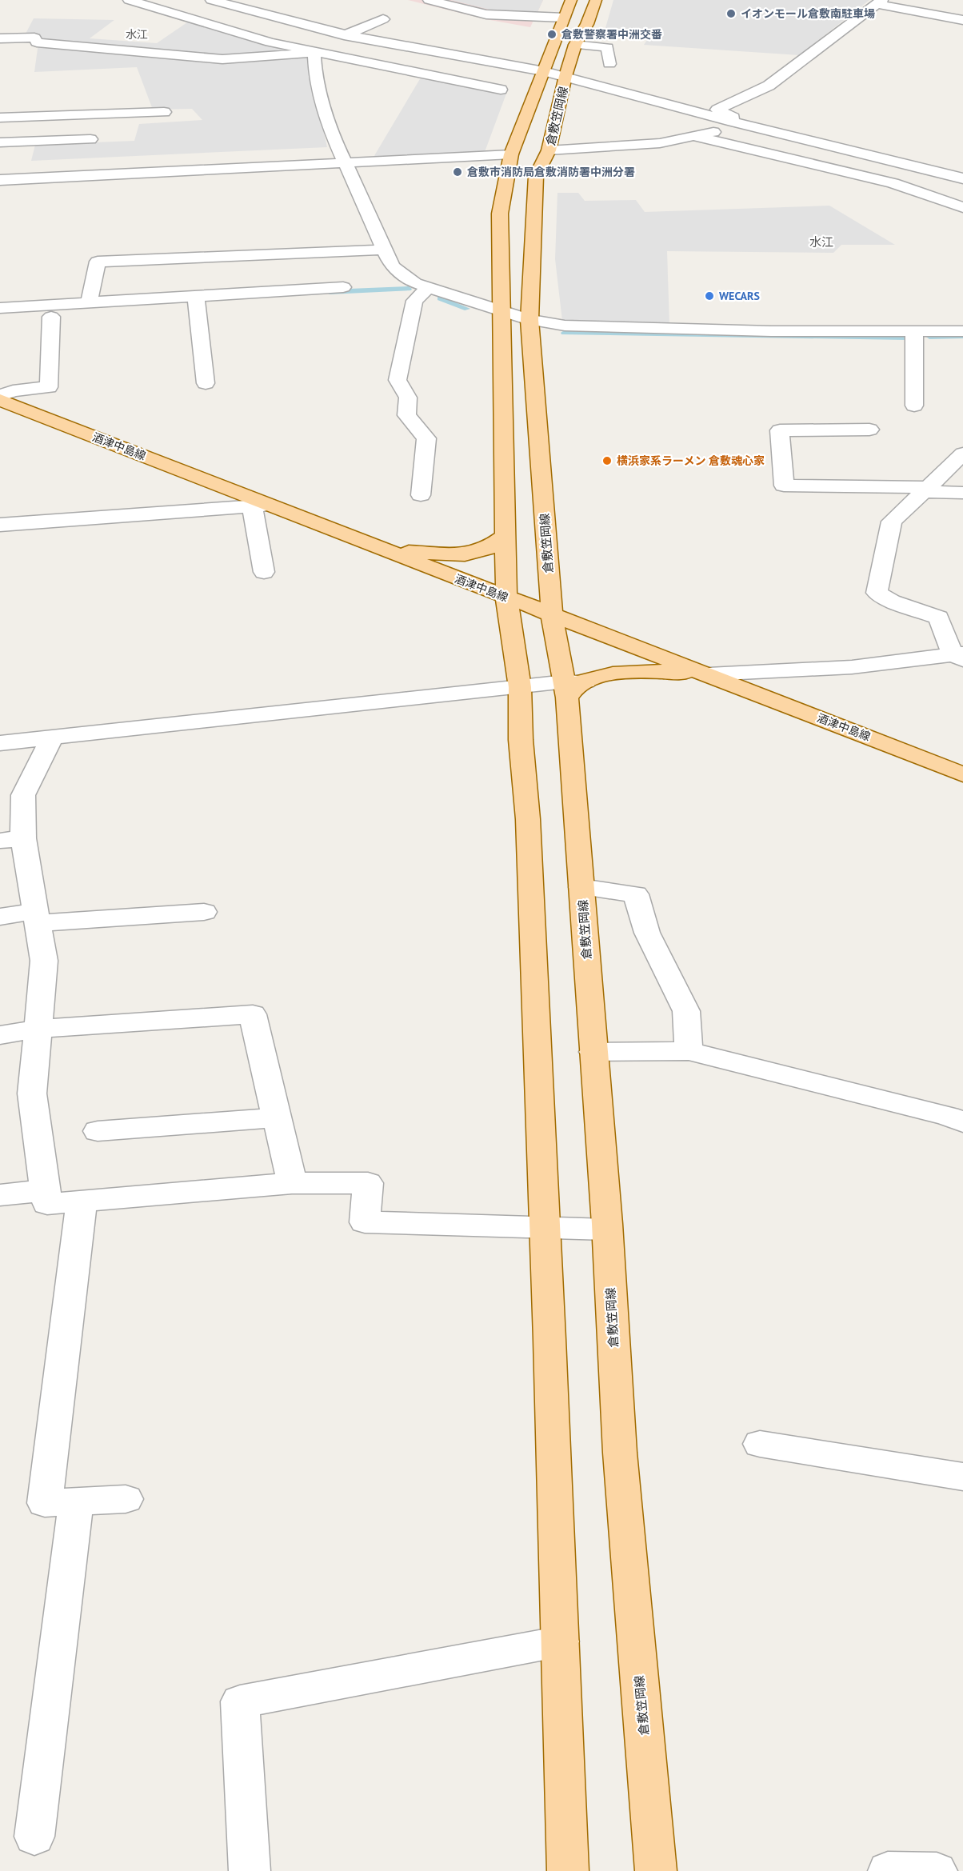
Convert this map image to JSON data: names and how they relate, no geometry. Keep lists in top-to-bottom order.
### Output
{
  "streets": {
    "main road": ["倉敷笠岡線", "酒津中島線"]
  },
  "crossings": [
    ["倉敷笠岡線", "酒津中島線"]
  ],
  "districts": ["水江", "水江"],
  "places": [
    "イオンモール倉敷南駐車場",
    "倉敷警察署中洲交番",
    "倉敷市消防局倉敷消防署中洲分署",
    "WECARS",
    "横浜家系ラーメン 倉敷魂心家"
  ]
}
